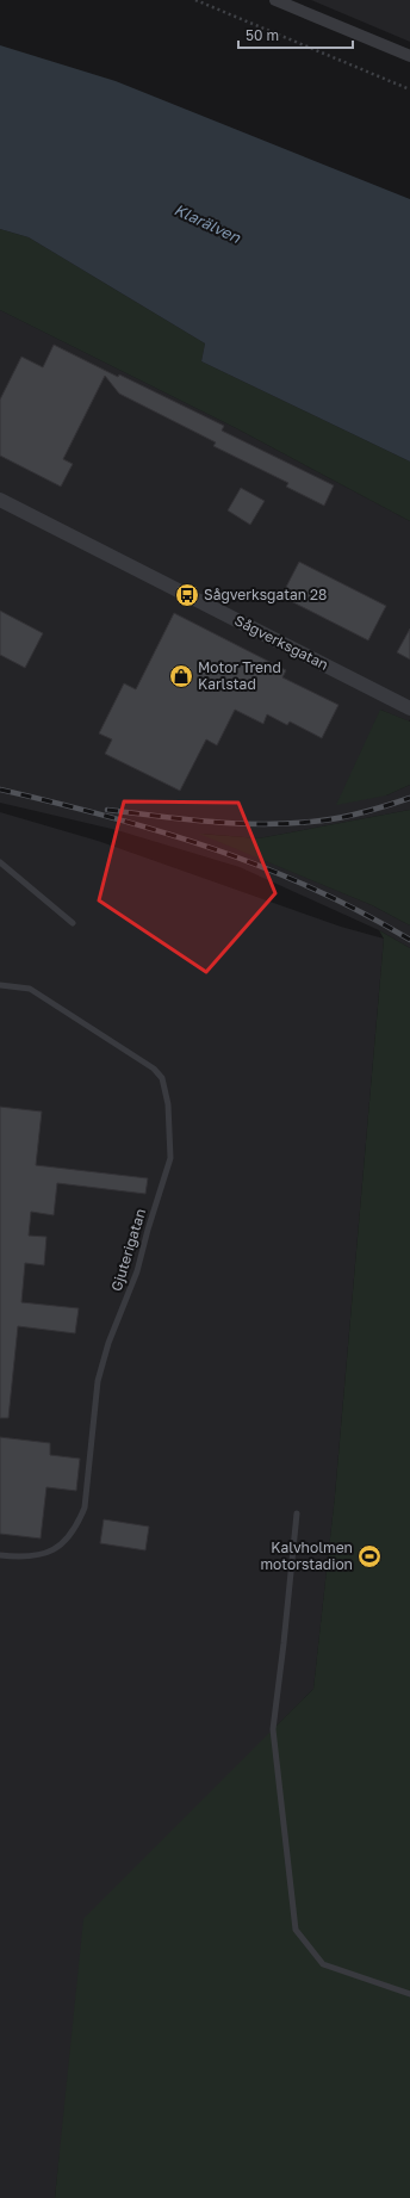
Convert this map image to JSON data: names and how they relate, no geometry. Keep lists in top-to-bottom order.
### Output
{
  "streets": {
    "street": ["Sågverksgatan"],
    "lane": ["Gjuterigatan"]
  },
  "water": ["Klarälven"],
  "places": {
    "bus stop": ["Sågverksgatan 28"],
    "shop": ["Motor Trend Karlstad"],
    "sports": ["Kalvholmen motorstadion"]
  },
  "scale_bar": "50 m"
}
